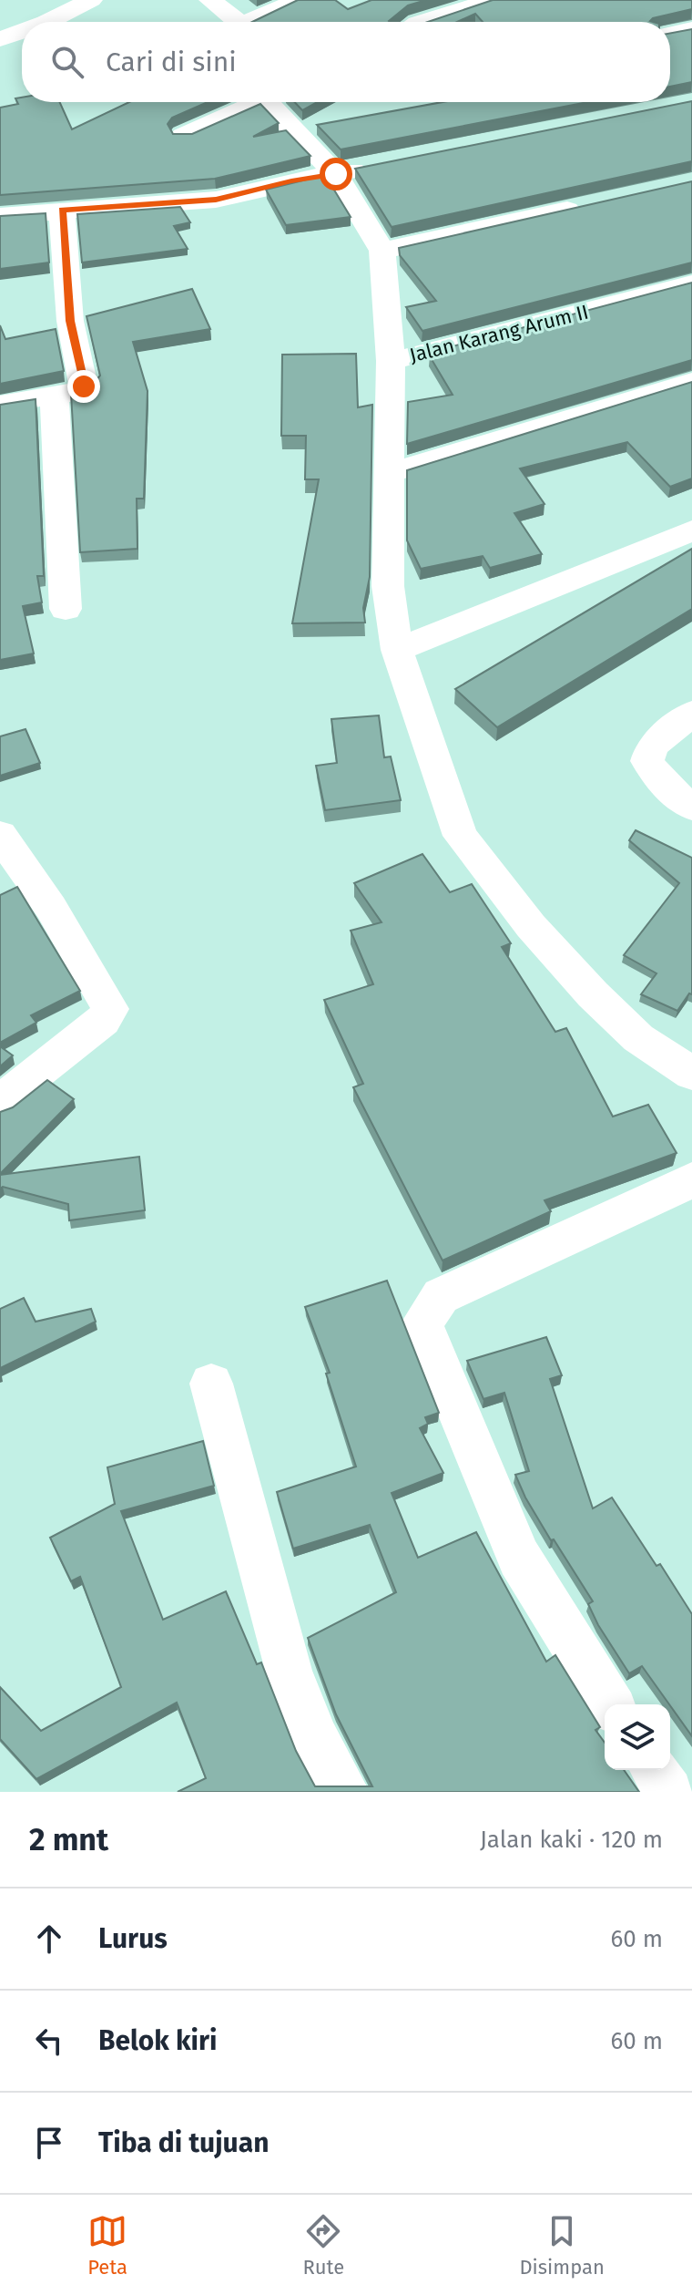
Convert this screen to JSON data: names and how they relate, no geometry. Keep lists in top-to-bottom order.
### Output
{
  "streets": {
    "street": ["Jalan Karang Arum II"]
  },
  "page": {
    "search": "Cari di sini",
    "heading": ["2 mnt", "Jalan kaki · 120 m"],
    "list": [
      ["Lurus", "60 m"],
      ["Belok kiri", "60 m"],
      "Tiba di tujuan"
    ],
    "nav": ["Peta", "Rute", "Disimpan"]
  }
}
